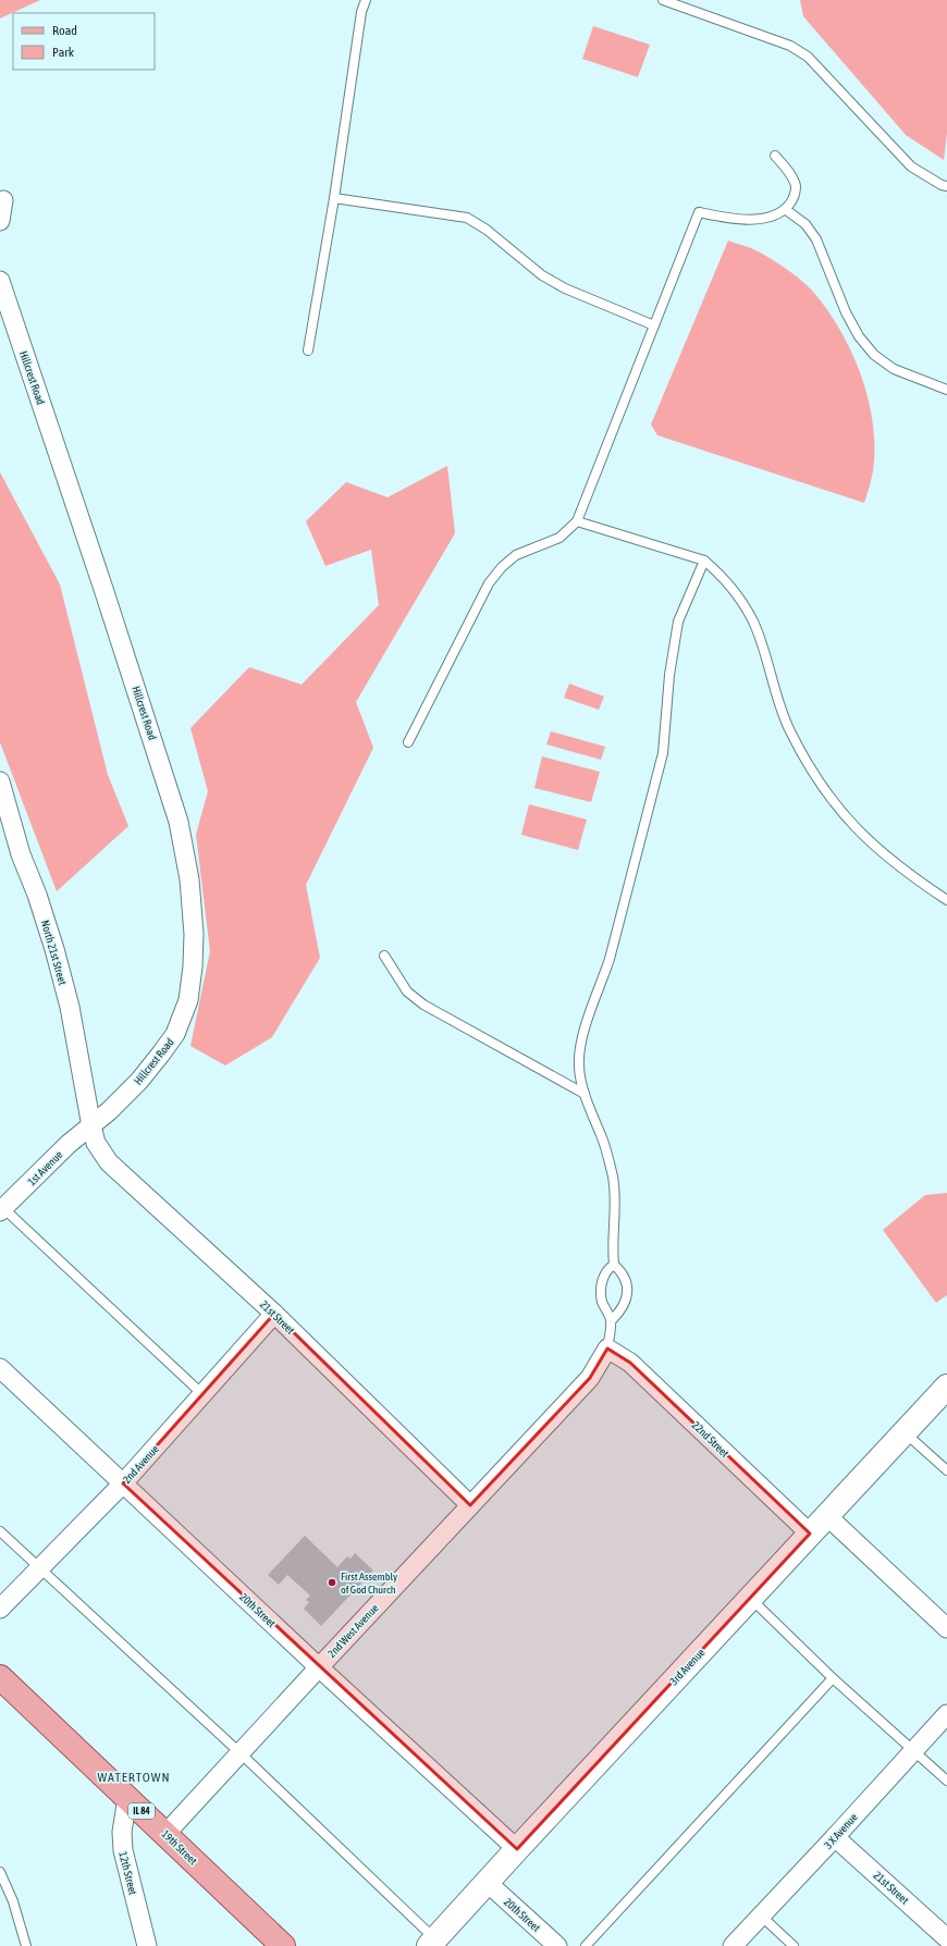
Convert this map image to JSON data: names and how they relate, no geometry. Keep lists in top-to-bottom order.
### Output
{
  "streets": {
    "main road": ["IL 84", "19th Street"],
    "street": [
      "Hillcrest Road",
      "North 21st Street",
      "1st Avenue",
      "21st Street",
      "22nd Street",
      "2nd Avenue",
      "20th Street",
      "2nd West Avenue",
      "3rd Avenue",
      "3 X Avenue",
      "12th Street"
    ]
  },
  "crossings": [
    ["Hillcrest Road", "North 21st Street"],
    ["Hillcrest Road", "1st Avenue"],
    ["Hillcrest Road", "21st Street"],
    ["North 21st Street", "1st Avenue"],
    ["North 21st Street", "21st Street"],
    ["1st Avenue", "21st Street"],
    ["21st Street", "2nd Avenue"],
    ["21st Street", "2nd West Avenue"],
    ["21st Street", "3 X Avenue"],
    ["22nd Street", "2nd West Avenue"],
    ["22nd Street", "3rd Avenue"],
    ["2nd Avenue", "20th Street"],
    ["20th Street", "2nd West Avenue"],
    ["20th Street", "3rd Avenue"],
    ["2nd West Avenue", "19th Street"],
    ["19th Street", "12th Street"]
  ],
  "districts": ["WATERTOWN"],
  "places": ["First Assembly of God Church"],
  "legend": ["Road", "Park"]
}
